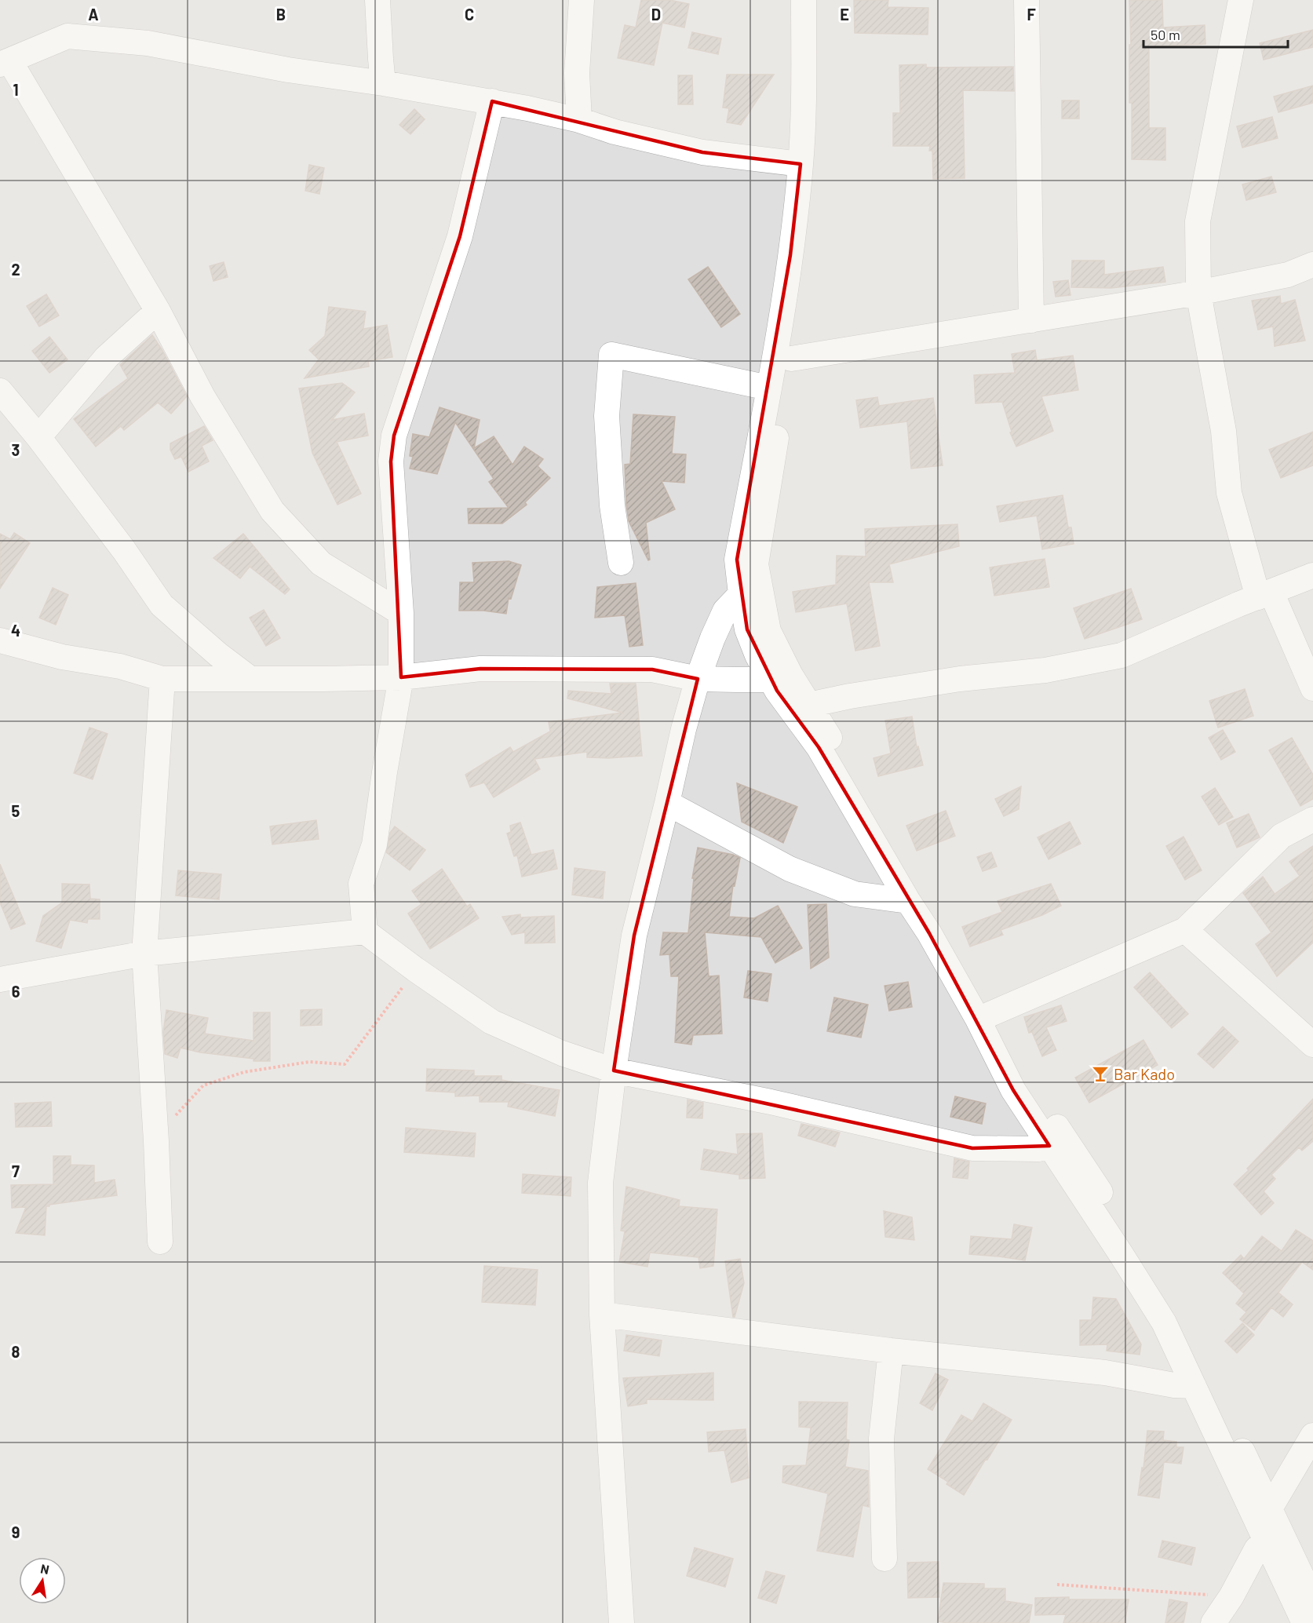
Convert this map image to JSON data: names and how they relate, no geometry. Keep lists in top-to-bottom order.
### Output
{
  "places": {
    "bar": ["Bar Kado"]
  },
  "scale_bar": "50 m",
  "north": "top",
  "grid": {
    "columns": [
      "A",
      "B",
      "C",
      "D",
      "E",
      "F"
    ],
    "rows": [
      "1",
      "2",
      "3",
      "4",
      "5",
      "6",
      "7",
      "8",
      "9"
    ]
  }
}
